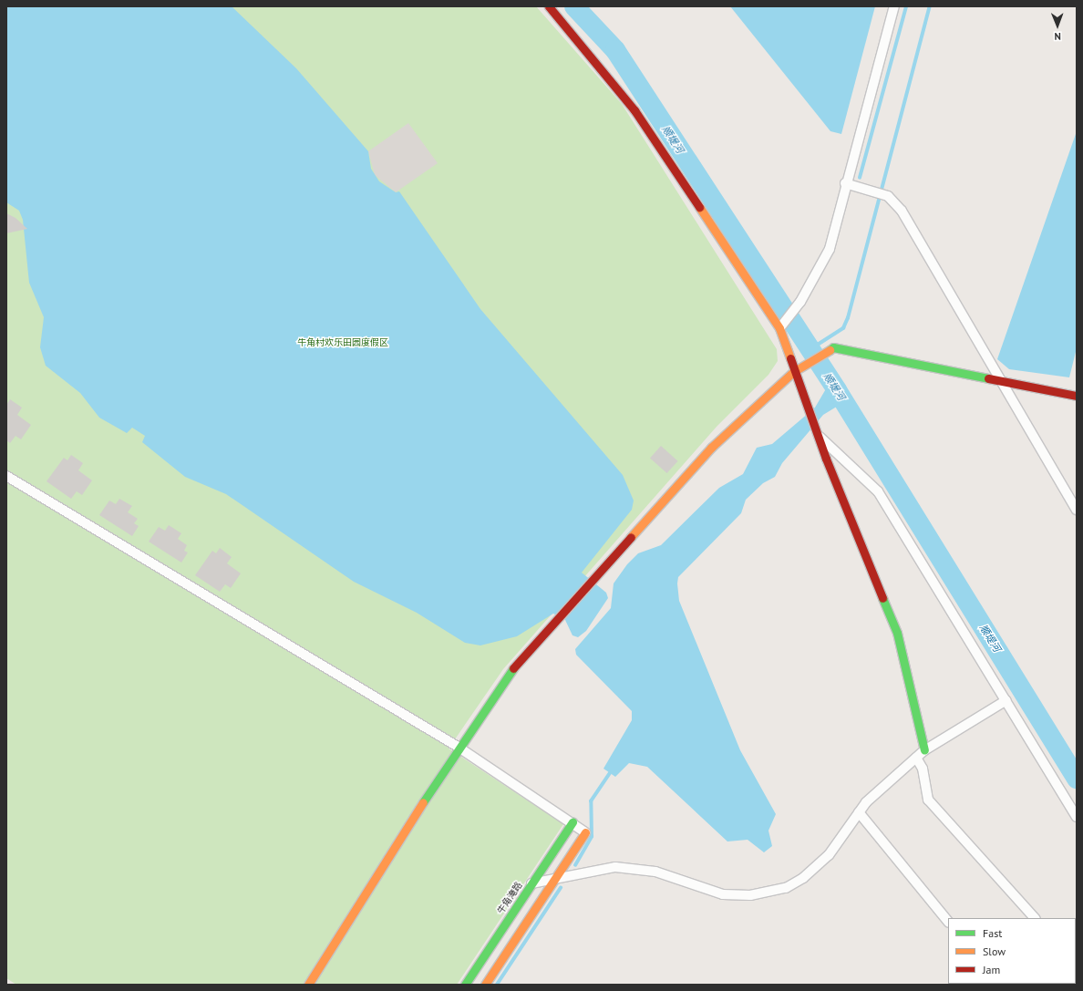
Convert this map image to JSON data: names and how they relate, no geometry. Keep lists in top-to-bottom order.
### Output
{
  "streets": {
    "street": ["牛角淹路"]
  },
  "water": ["顺堤河"],
  "parks": ["牛角村欢乐田园度假区"],
  "legend": ["Fast", "Slow", "Jam"],
  "north": "bottom"
}
